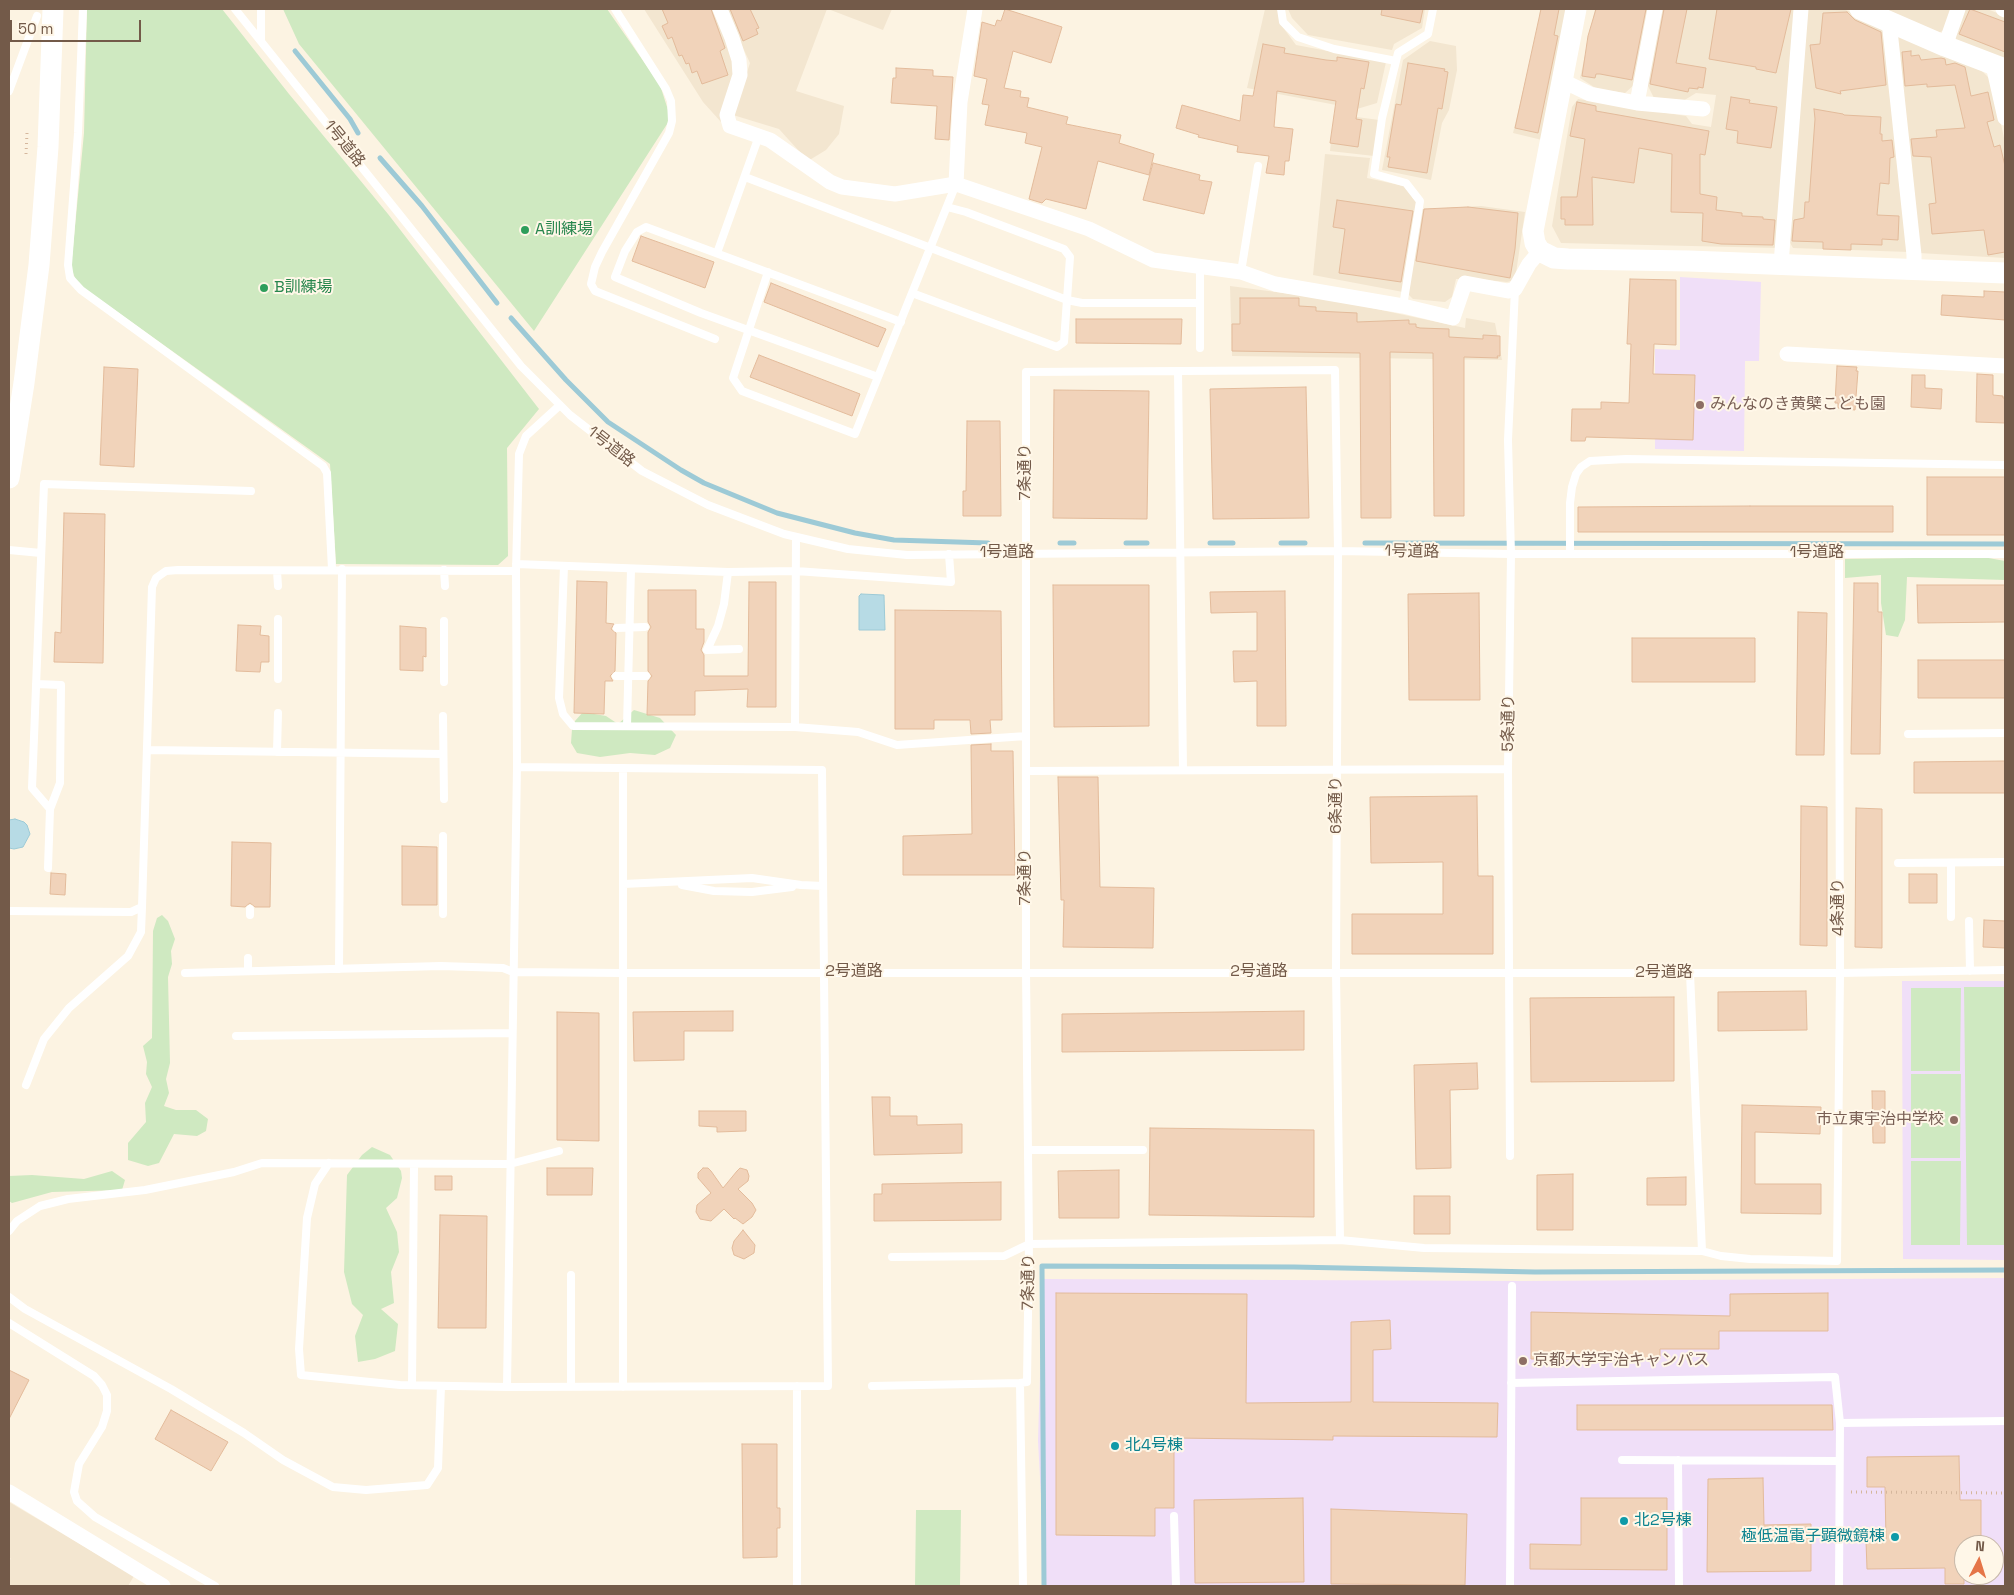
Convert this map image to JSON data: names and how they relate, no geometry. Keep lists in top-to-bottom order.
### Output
{
  "streets": {
    "lane": [
      "1号道路",
      "7条通り",
      "5条通り",
      "6条通り",
      "4条通り",
      "2号道路"
    ]
  },
  "crossings": [
    ["1号道路", "7条通り"],
    ["1号道路", "5条通り"],
    ["1号道路", "6条通り"],
    ["1号道路", "4条通り"],
    ["7条通り", "6条通り"],
    ["7条通り", "2号道路"],
    ["5条通り", "2号道路"],
    ["6条通り", "2号道路"],
    ["4条通り", "2号道路"]
  ],
  "places": [
    "A訓練場",
    "B訓練場",
    "みんなのき黄檗こども園",
    "市立東宇治中学校",
    "京都大学宇治キャンパス",
    "北4号棟",
    "北2号棟",
    "極低温電子顕微鏡棟"
  ],
  "scale_bar": "50 m",
  "north": "top"
}
